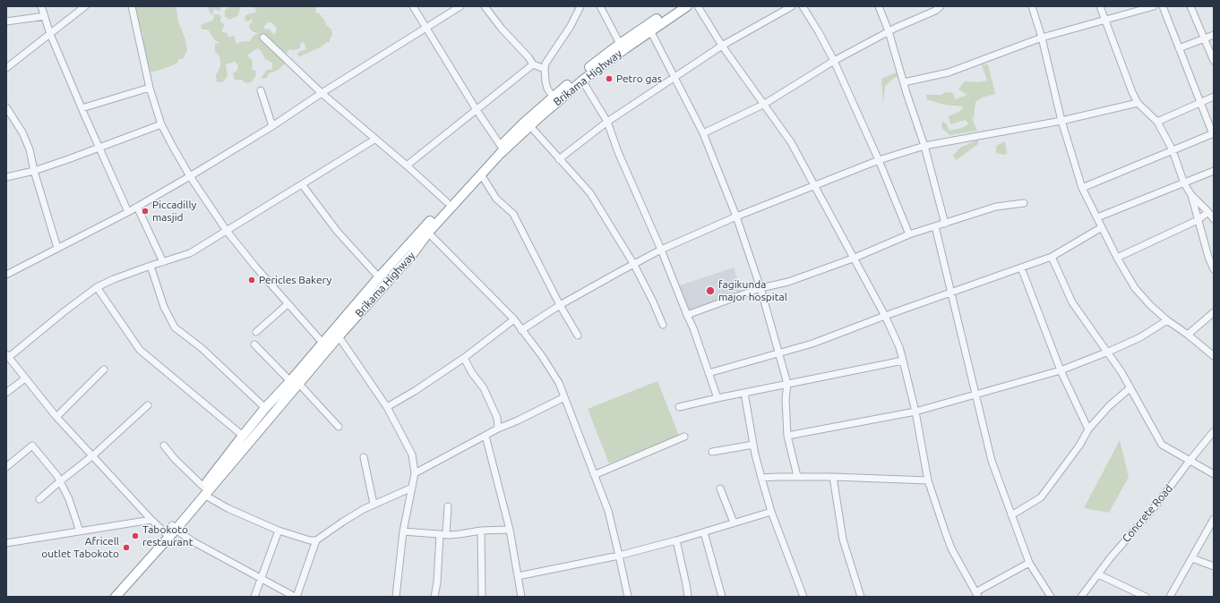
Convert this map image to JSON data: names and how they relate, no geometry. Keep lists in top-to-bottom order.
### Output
{
  "streets": {
    "highway": ["Brikama Highway"],
    "street": ["Concrete Road"]
  },
  "places": [
    "Petro gas",
    "Piccadilly masjid",
    "Pericles Bakery",
    "fagikunda major hospital",
    "Tabokoto restaurant",
    "Africell outlet Tabokoto"
  ]
}
